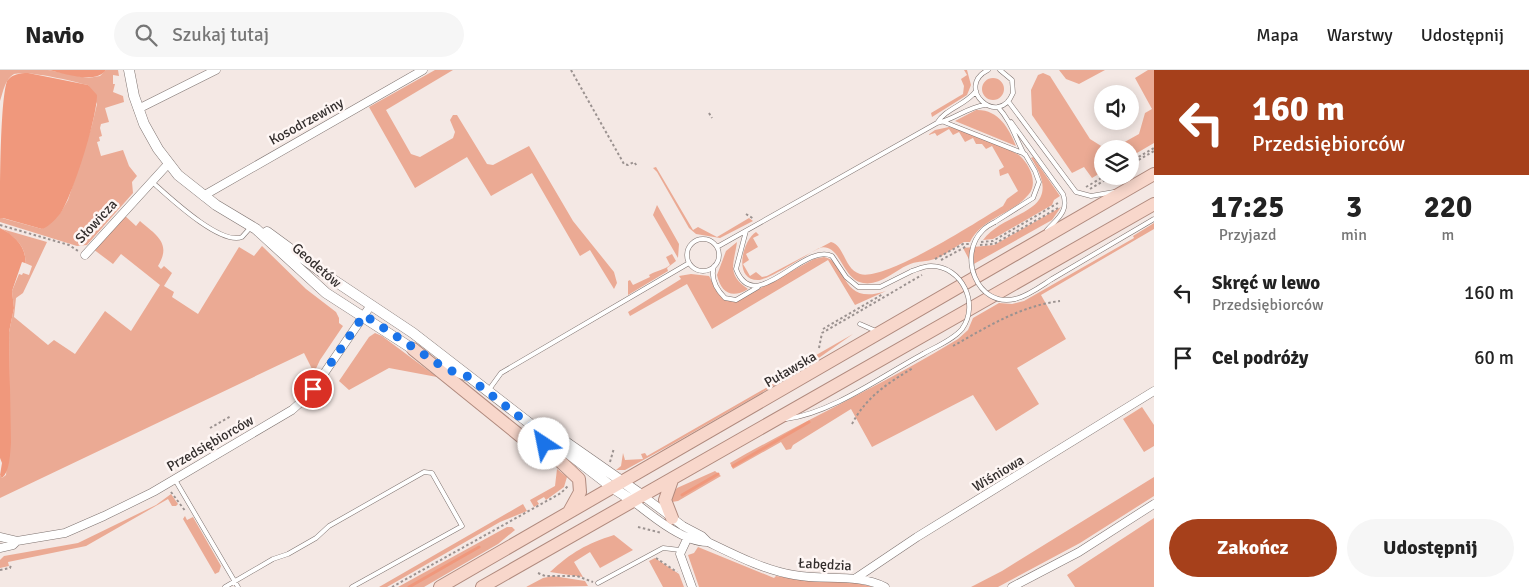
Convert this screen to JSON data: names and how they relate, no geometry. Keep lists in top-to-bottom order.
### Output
{
  "streets": {
    "main road": ["Puławska"],
    "street": [
      "Kosodrzewiny",
      "Słowicza",
      "Geodetów",
      "Przedsiębiorców",
      "Wiśniowa",
      "Łabędzia"
    ]
  },
  "crossings": [
    ["Kosodrzewiny", "Geodetów"],
    ["Słowicza", "Geodetów"],
    ["Geodetów", "Puławska"],
    ["Geodetów", "Przedsiębiorców"],
    ["Geodetów", "Łabędzia"],
    ["Wiśniowa", "Łabędzia"]
  ],
  "page": {
    "header": "Navio",
    "search": "Szukaj tutaj",
    "nav": ["Mapa", "Warstwy", "Udostępnij"],
    "turn": ["160 m", "Przedsiębiorców"],
    "eta": [
      "17:25",
      "Przyjazd",
      "3",
      "min",
      "220",
      "m"
    ],
    "list": [
      {
        "name": "Skręć w lewo",
        "note": "Przedsiębiorców",
        "value": "160 m"
      },
      {
        "name": "Cel podróży",
        "value": "60 m"
      }
    ],
    "buttons": ["Zakończ", "Udostępnij"]
  }
}
